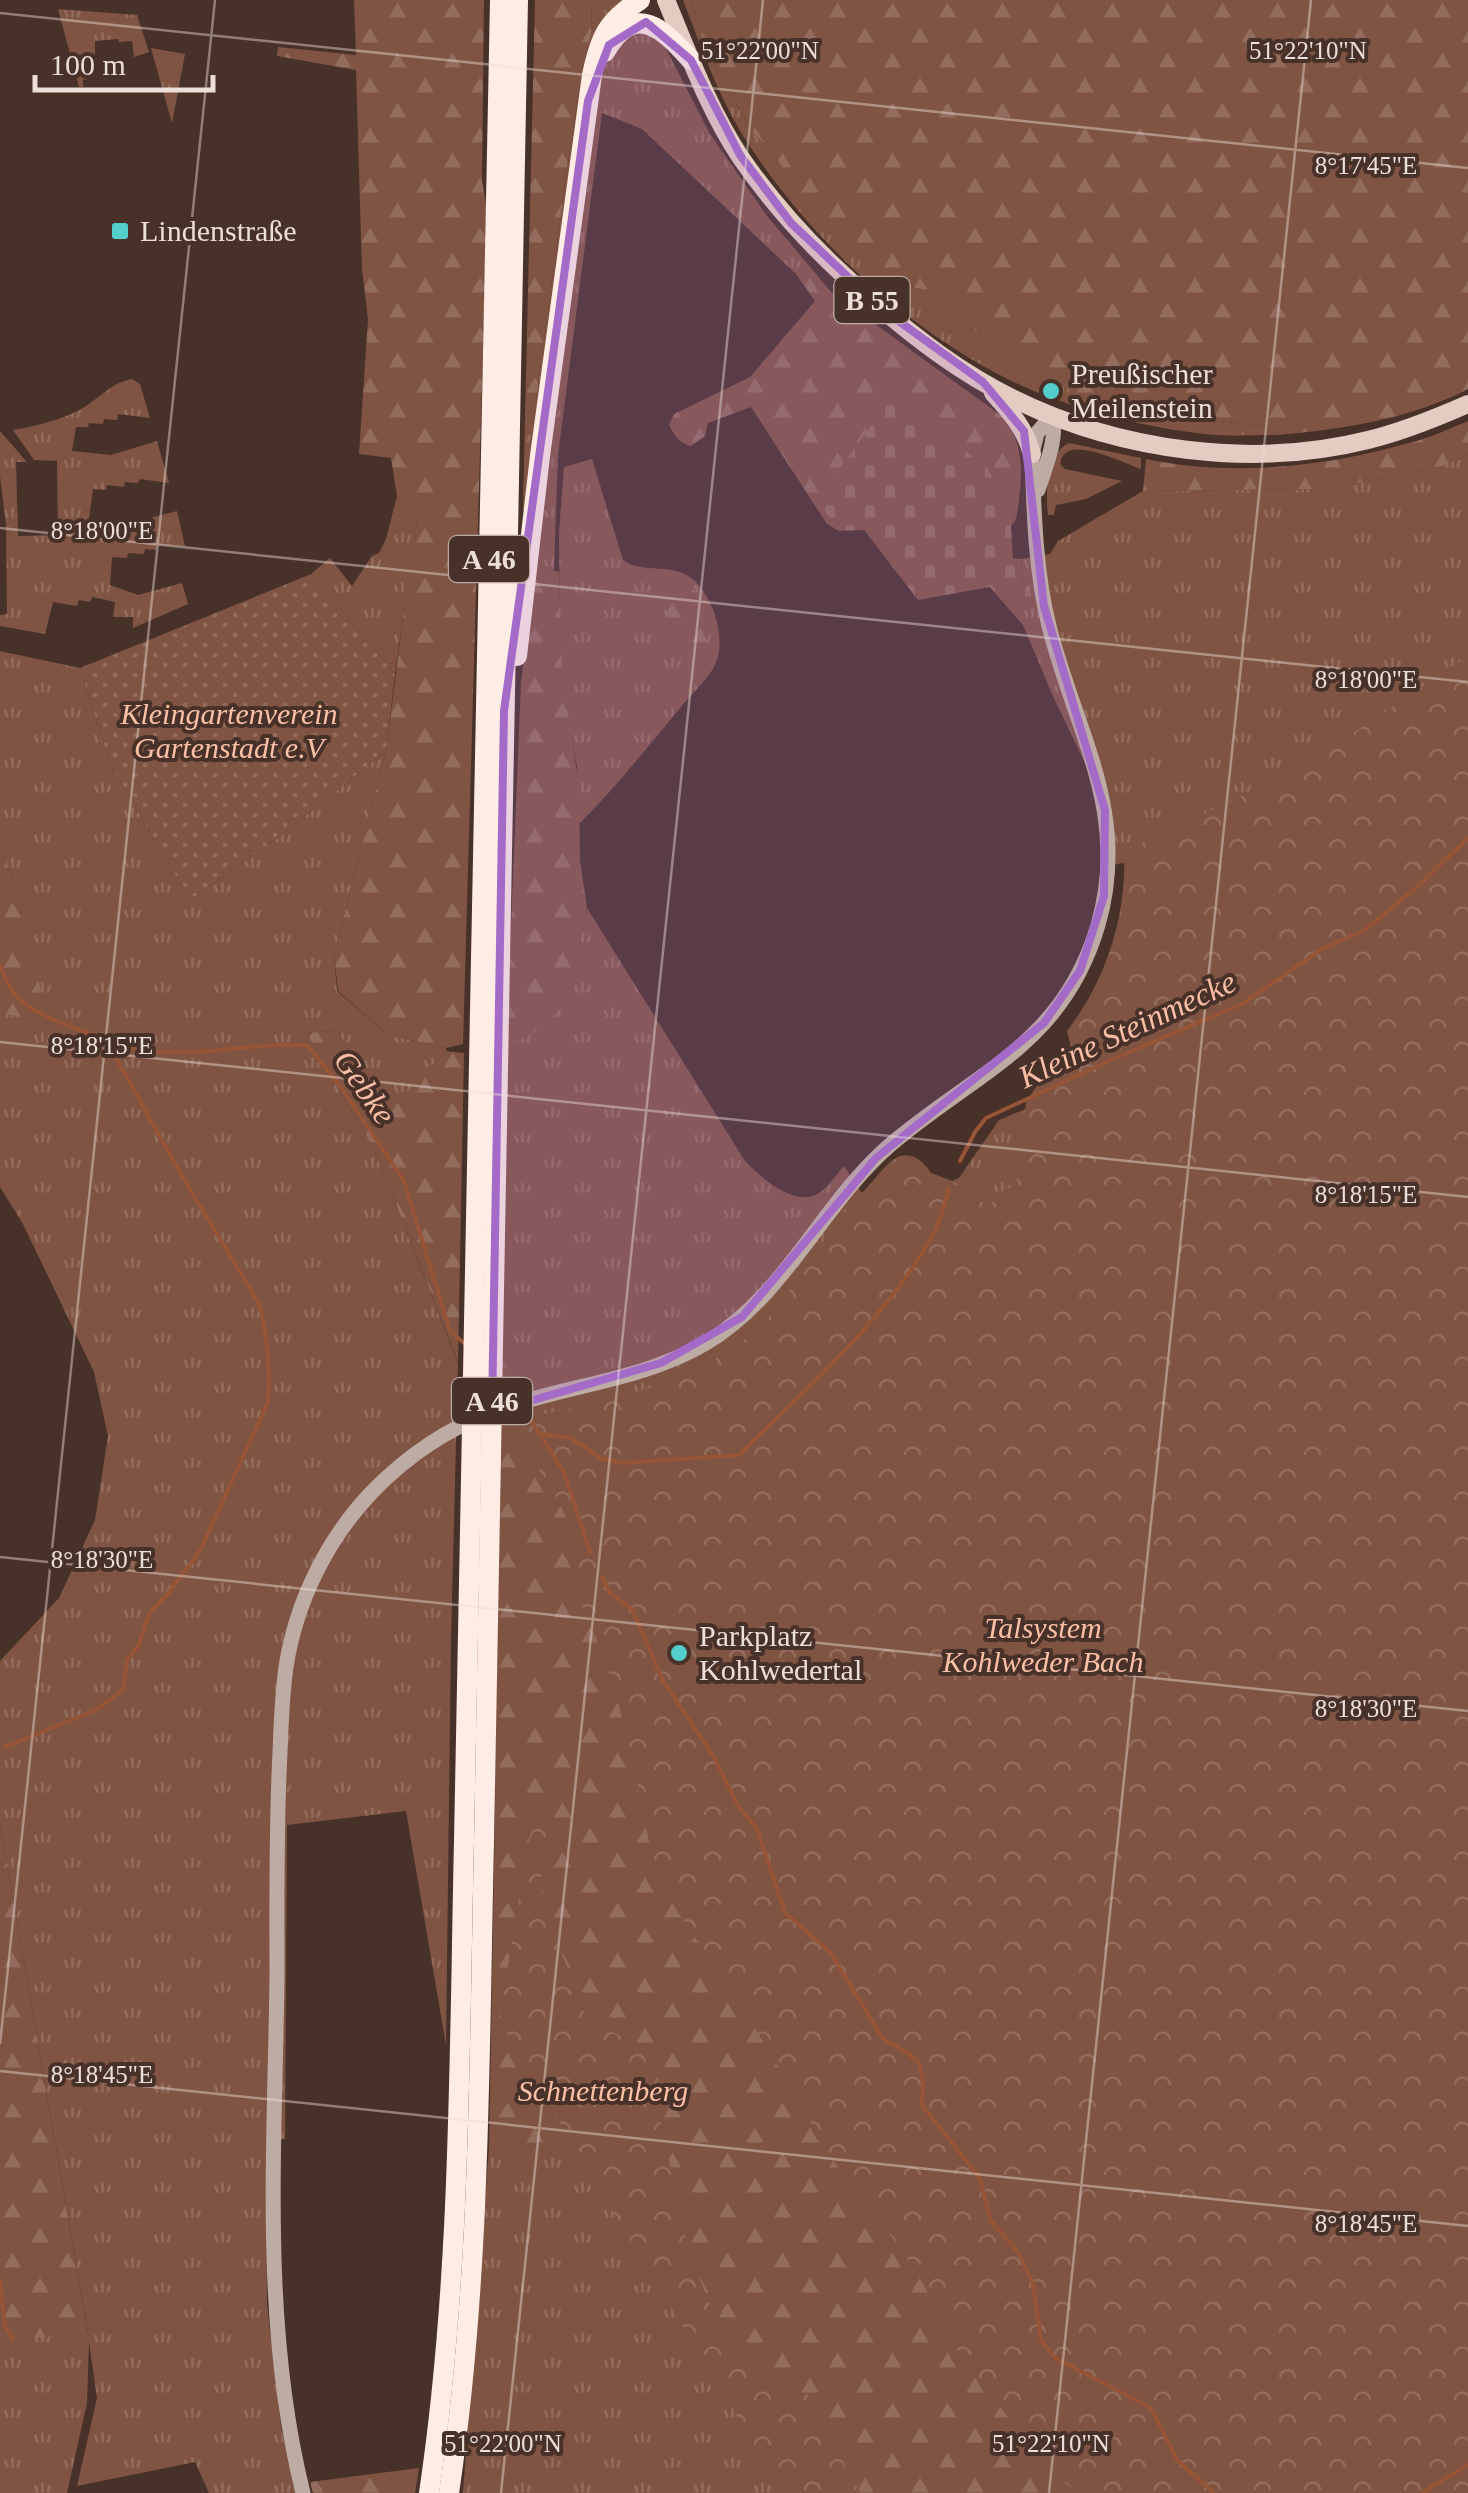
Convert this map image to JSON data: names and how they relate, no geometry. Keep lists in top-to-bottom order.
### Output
{
  "streets": {
    "highway": ["A 46"],
    "main road": ["B 55"]
  },
  "water": ["Kleine Steinmecke", "Gebke"],
  "parks": ["Kleingartenverein Gartenstadt e.V", "Talsystem Kohlweder Bach", "Schnettenberg"],
  "places": {
    "transit": ["Lindenstraße"],
    "other": ["Preußischer Meilenstein", "Parkplatz Kohlwedertal"]
  },
  "scale_bar": "100 m",
  "coordinates": [
    "51°22'00\"N",
    "51°22'10\"N",
    "8°17'45\"E",
    "8°18'00\"E",
    "8°18'15\"E",
    "8°18'30\"E",
    "8°18'45\"E"
  ]
}
